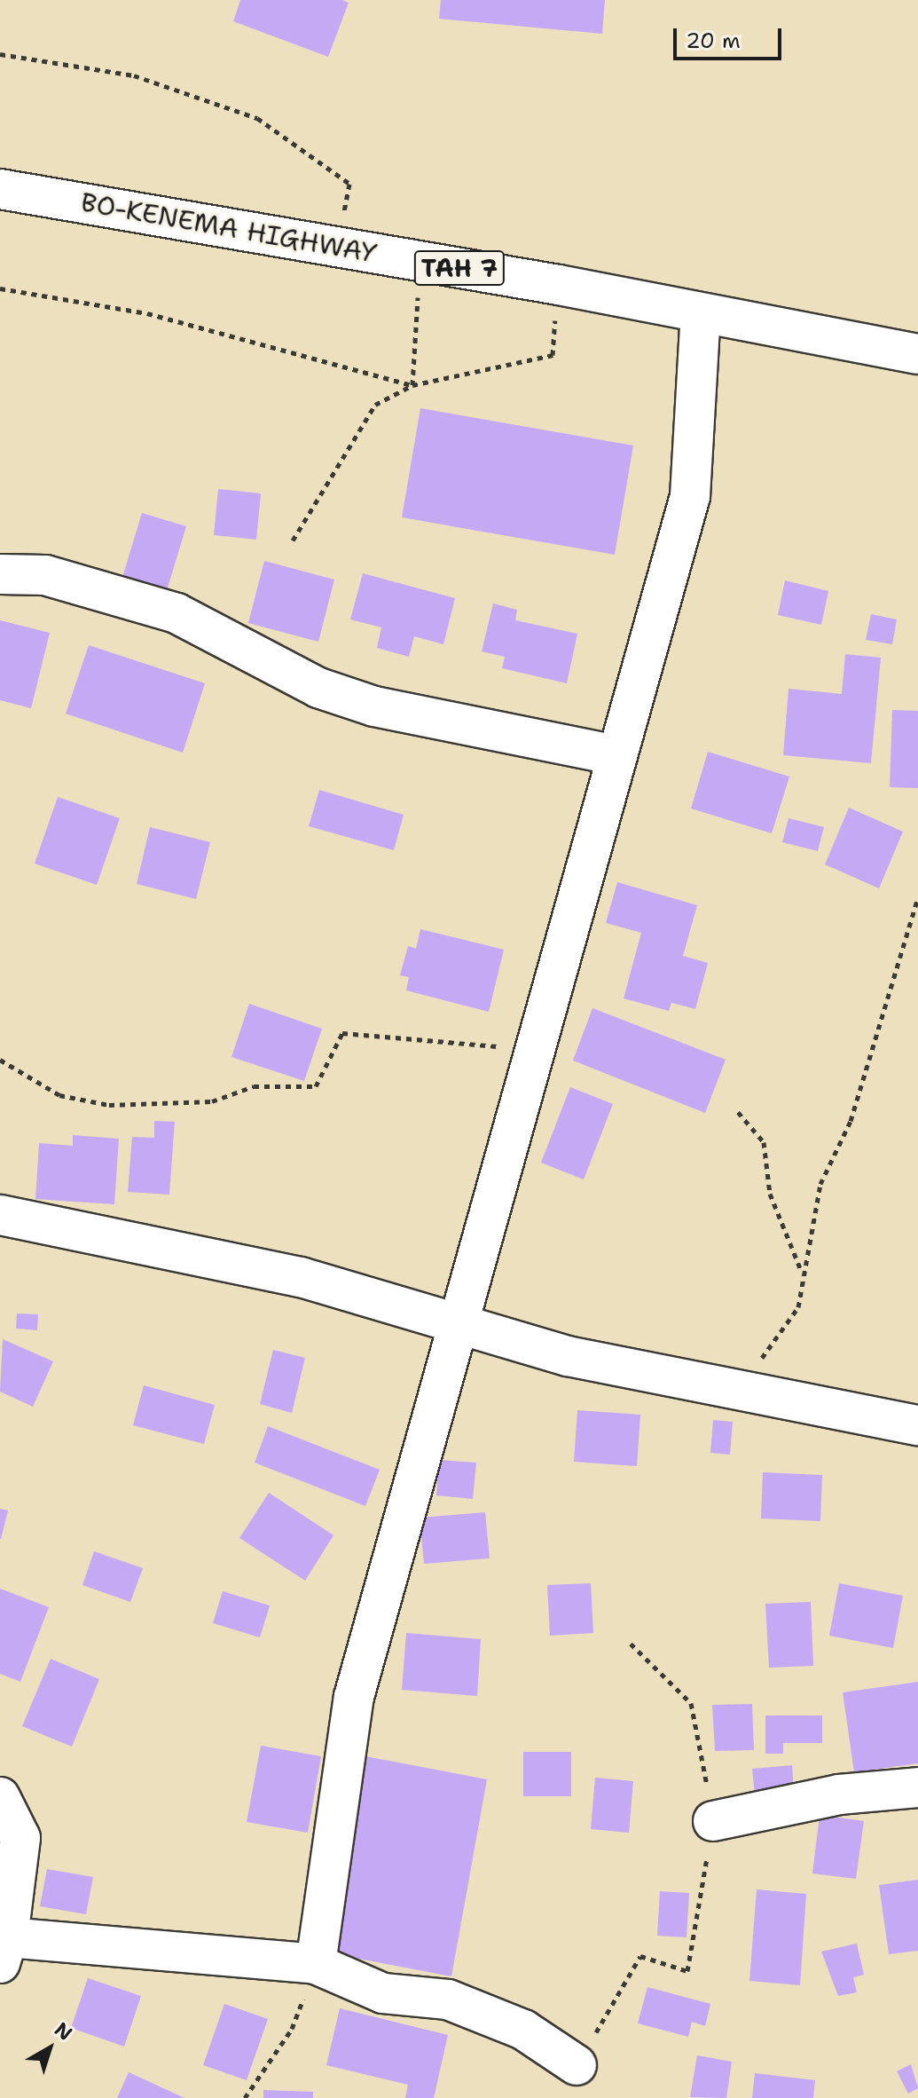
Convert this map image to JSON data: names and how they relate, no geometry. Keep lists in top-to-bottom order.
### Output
{
  "streets": {
    "main road": ["BO-KENEMA HIGHWAY", "TAH 7"]
  },
  "scale_bar": "20 m",
  "north": "top right"
}
